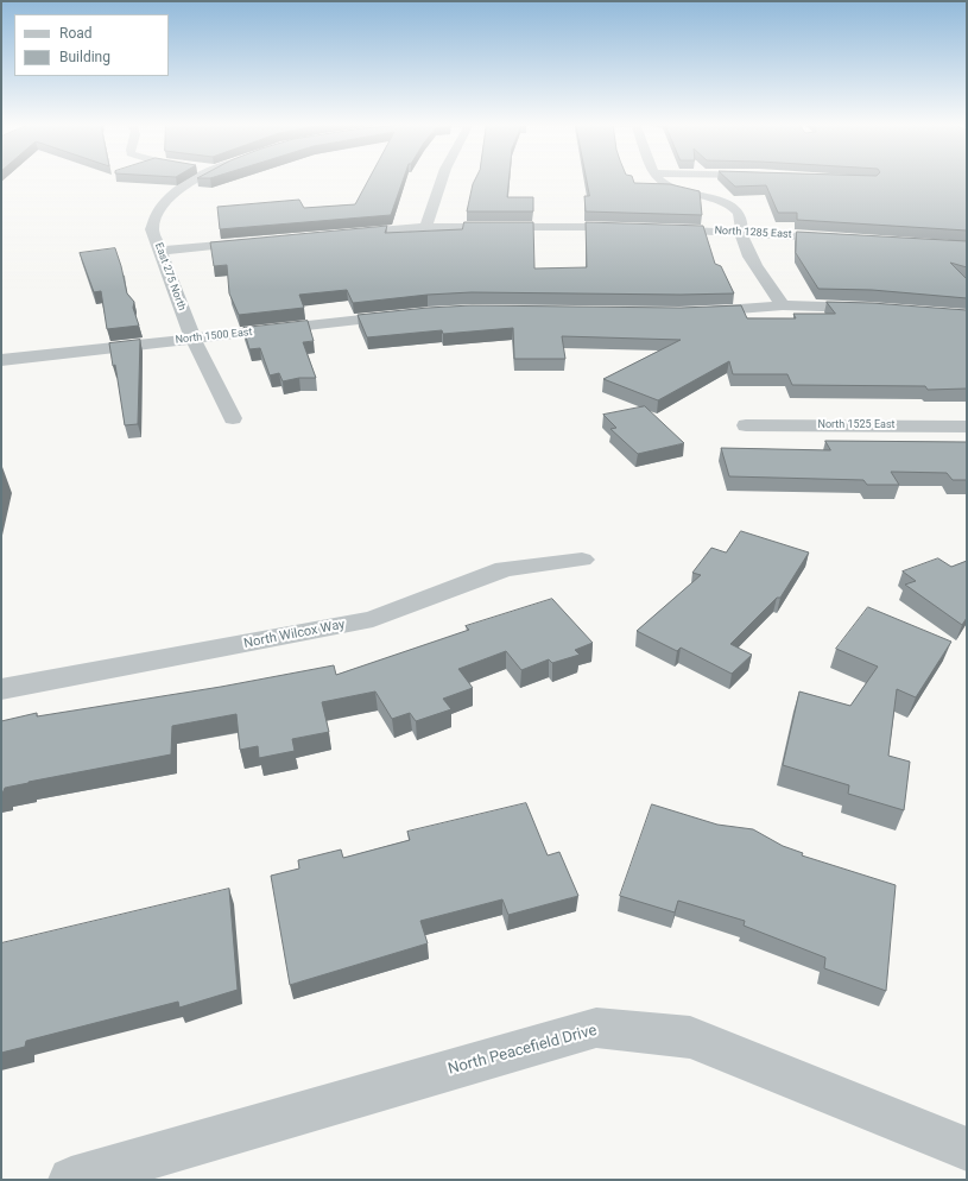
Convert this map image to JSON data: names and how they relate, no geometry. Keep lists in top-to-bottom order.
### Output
{
  "streets": {
    "street": [
      "North 1285 East",
      "East 275 North",
      "North 1500 East",
      "North 1525 East",
      "North Wilcox Way",
      "North Peacefield Drive"
    ]
  },
  "crossings": [
    ["East 275 North", "North 1500 East"]
  ],
  "legend": ["Road", "Building"]
}
